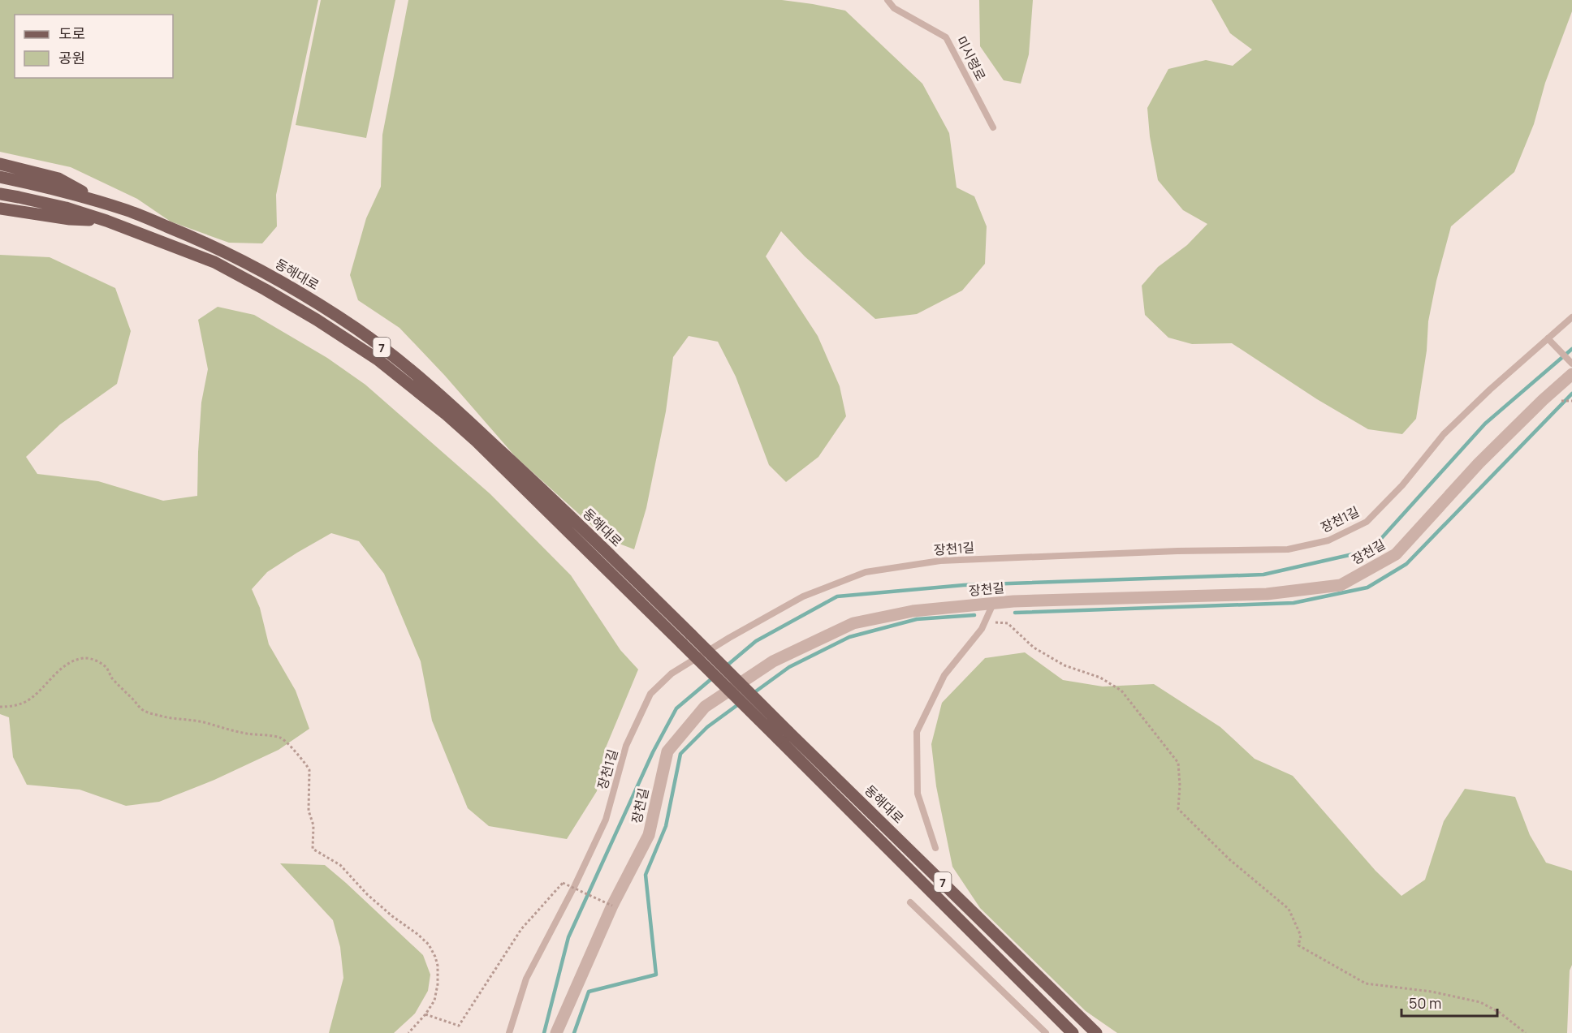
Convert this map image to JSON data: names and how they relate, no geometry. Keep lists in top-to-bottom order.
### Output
{
  "streets": {
    "main road": ["동해대로", "7"],
    "street": ["장천길"],
    "lane": ["미시령로", "장천1길"]
  },
  "crossings": [
    ["동해대로", "7"]
  ],
  "legend": ["도로", "공원"],
  "scale_bar": "50 m"
}
